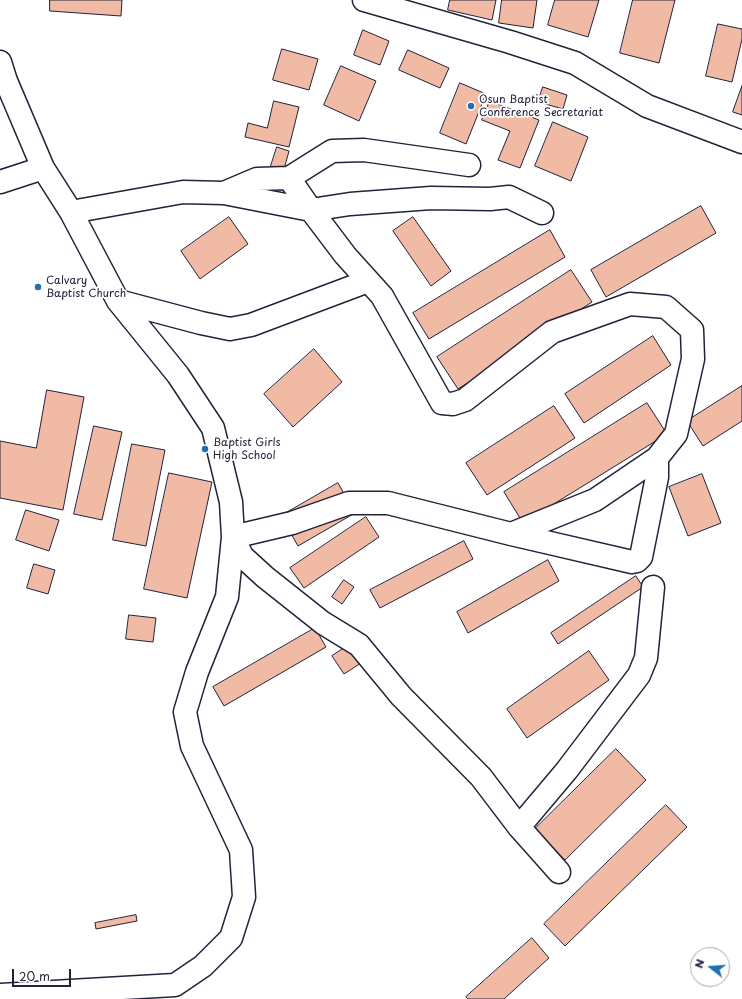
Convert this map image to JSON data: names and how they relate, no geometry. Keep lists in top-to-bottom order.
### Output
{
  "places": ["Osun Baptist Conference Secretariat", "Calvary Baptist Church", "Baptist Girls High School"],
  "scale_bar": "20 m",
  "north": "left"
}
